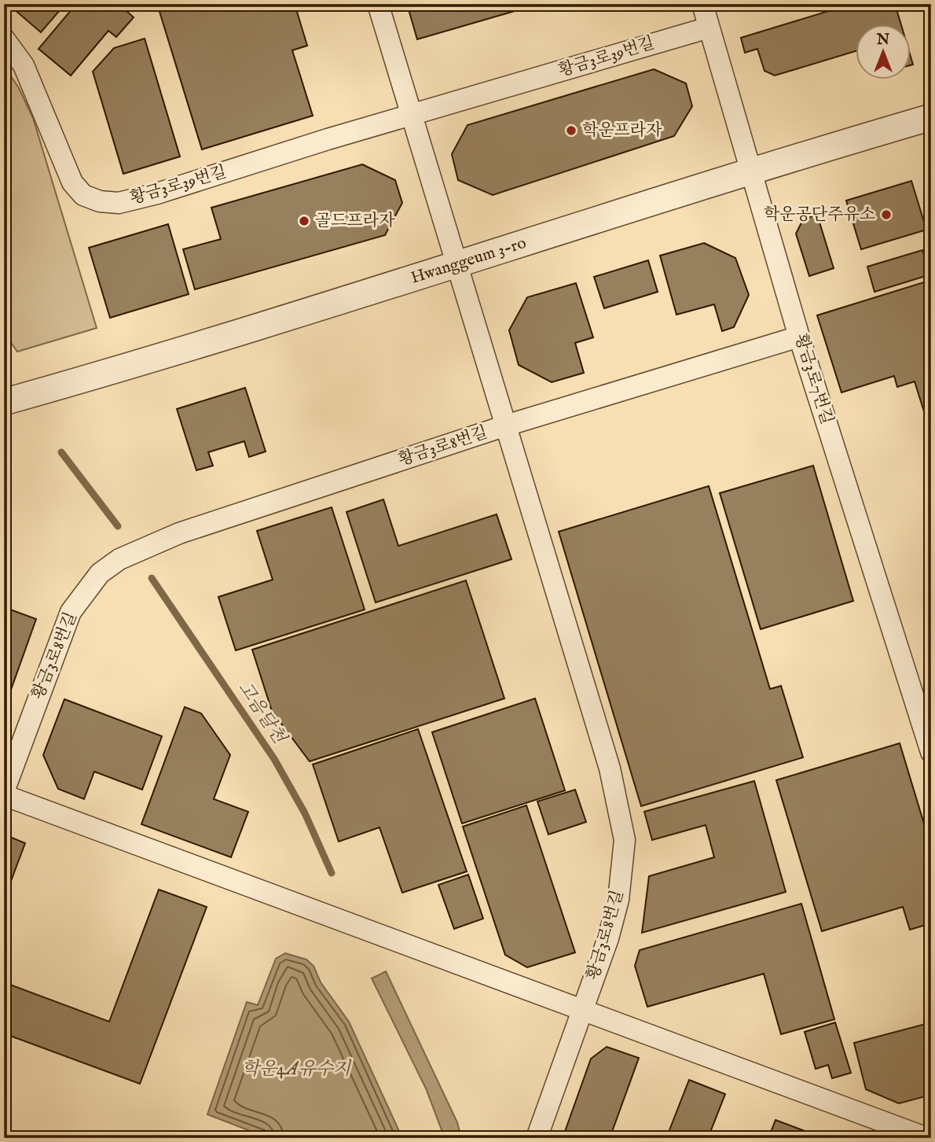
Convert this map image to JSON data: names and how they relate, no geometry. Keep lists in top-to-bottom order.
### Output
{
  "streets": {
    "street": [
      "황금3로39번길",
      "Hwanggeum 3-ro",
      "황금3로7번길",
      "황금3로8번길"
    ]
  },
  "crossings": [
    ["황금3로39번길", "황금3로7번길"],
    ["Hwanggeum 3-ro", "황금3로7번길"]
  ],
  "water": ["고음달천", "학운4A유수지"],
  "places": ["학운프라자", "학운공단주유소", "골드프라자"],
  "north": "top"
}
